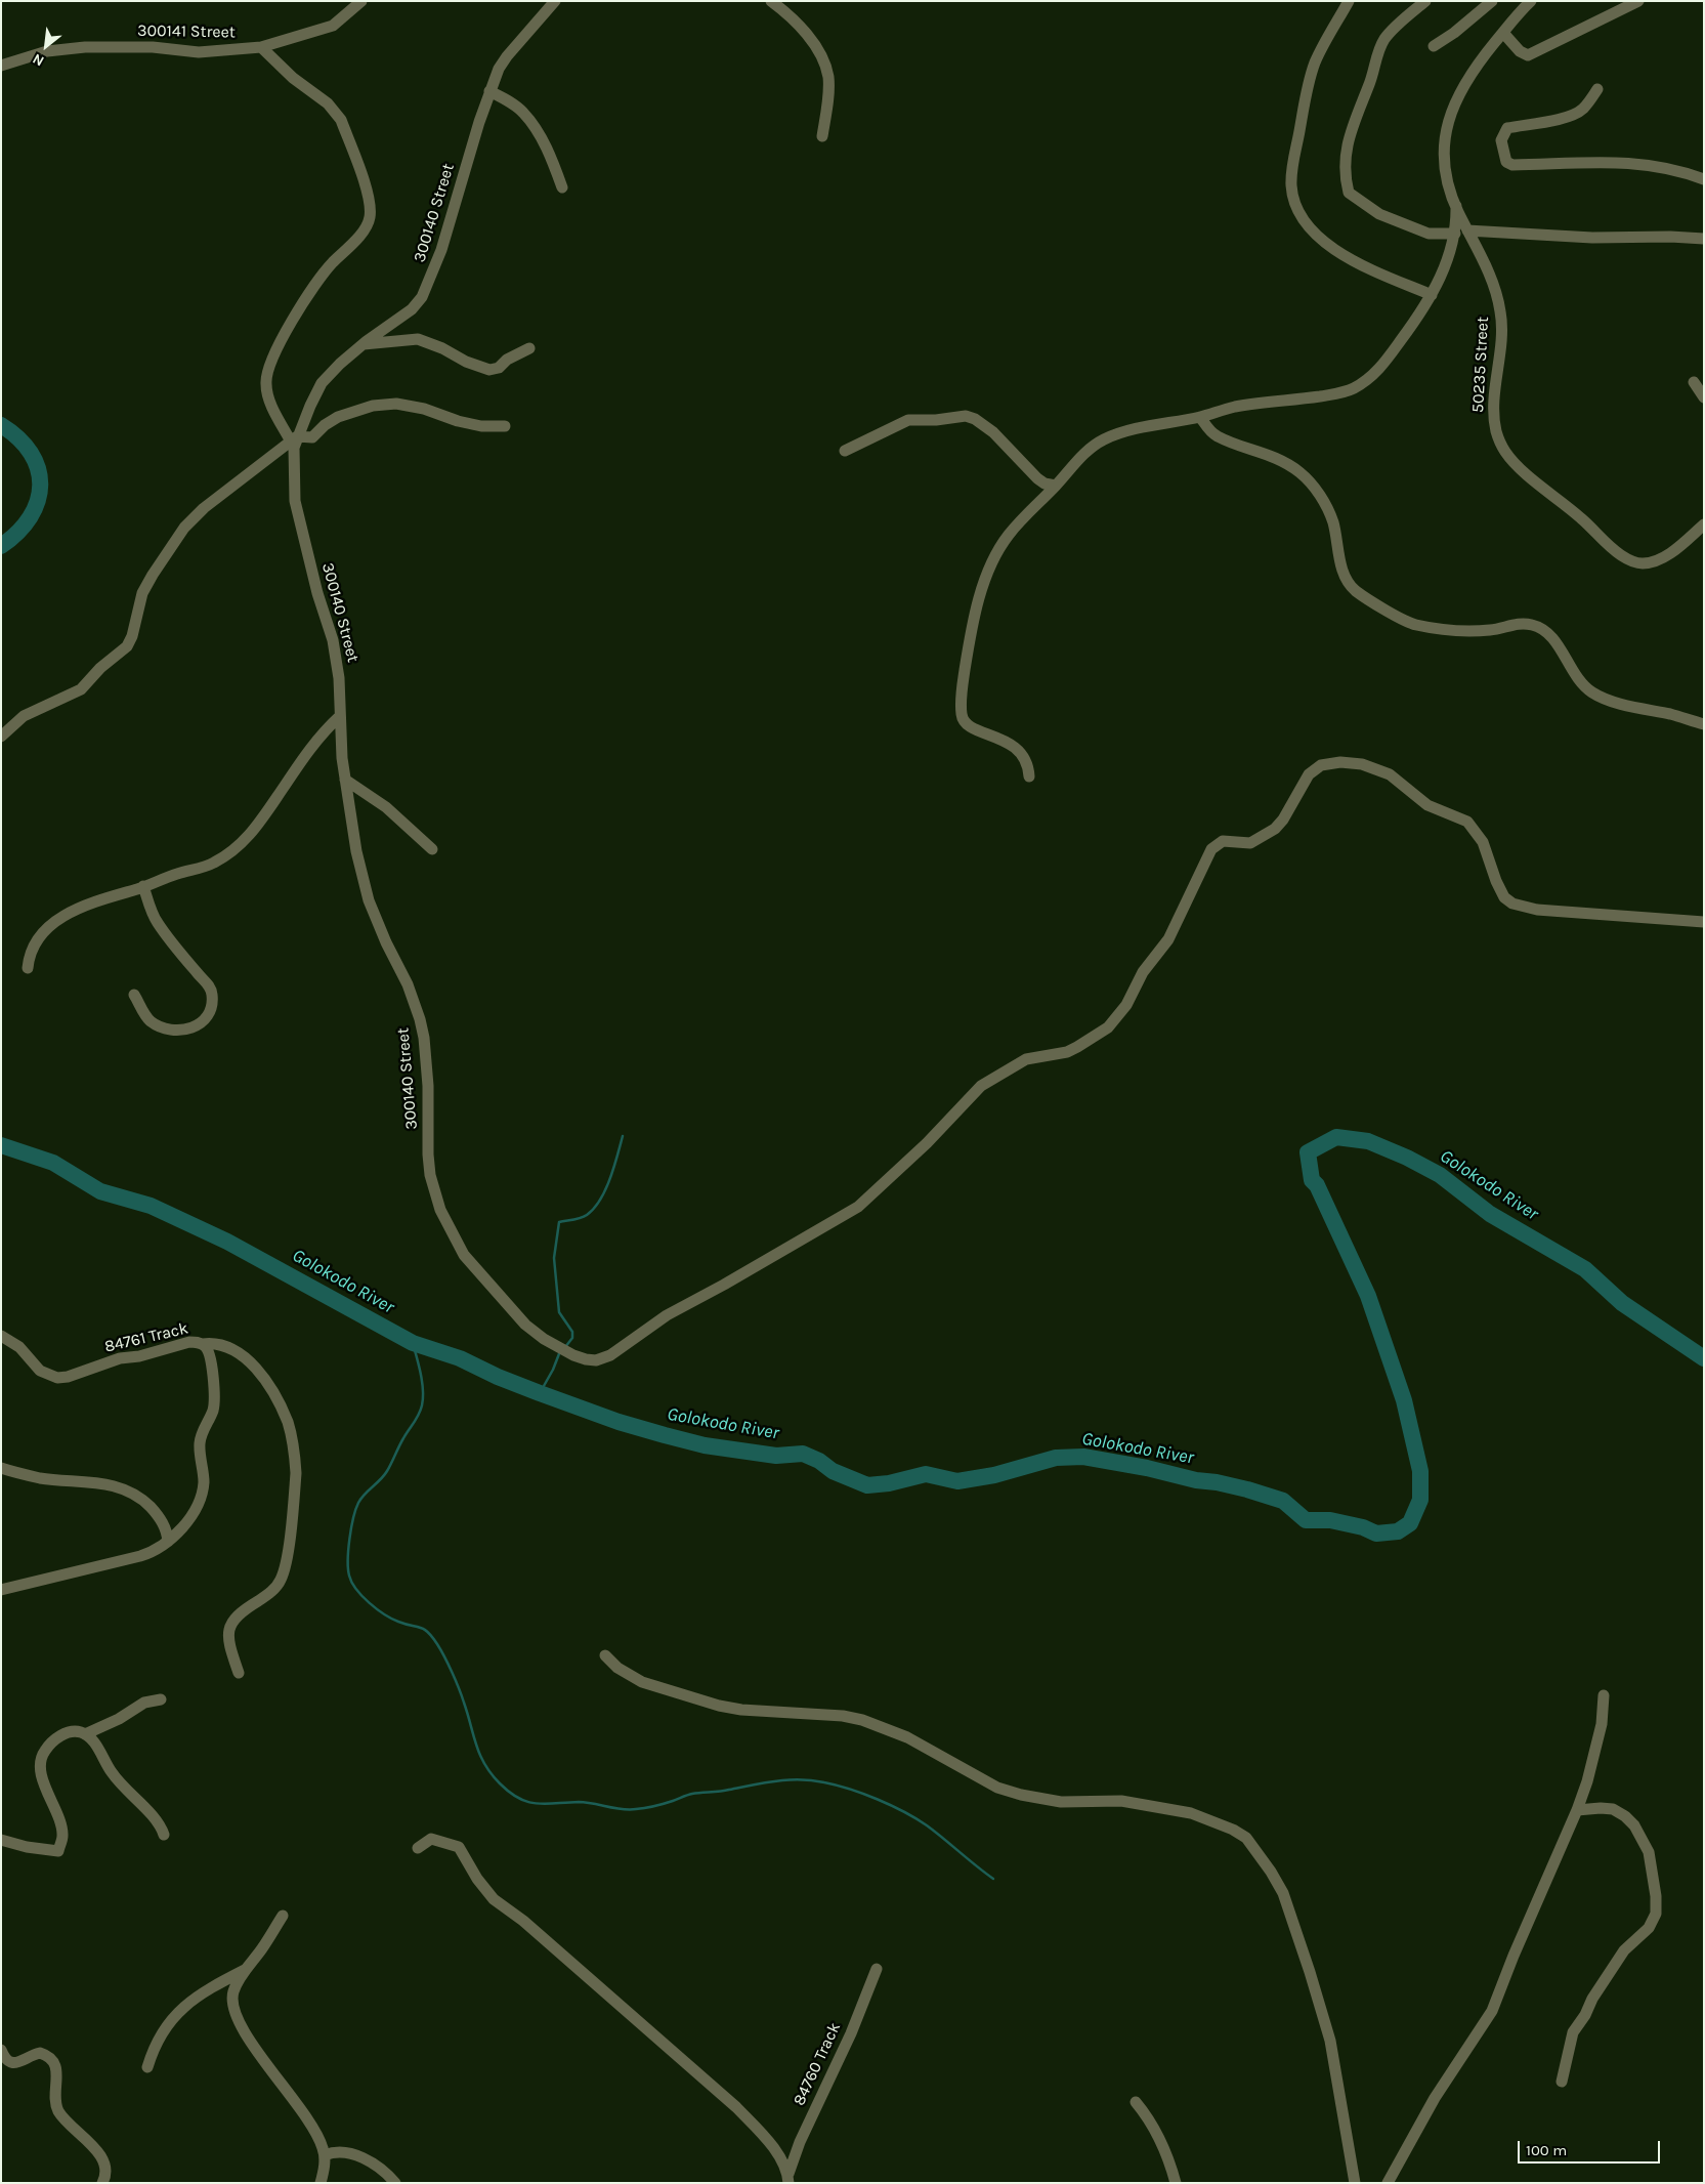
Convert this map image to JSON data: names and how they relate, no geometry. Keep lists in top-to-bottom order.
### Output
{
  "streets": {
    "street": [
      "300141 Street",
      "300140 Street",
      "50235 Street",
      "84761 Track",
      "84760 Track"
    ]
  },
  "water": ["Golokodo River"],
  "scale_bar": "100 m",
  "north": "bottom left"
}
